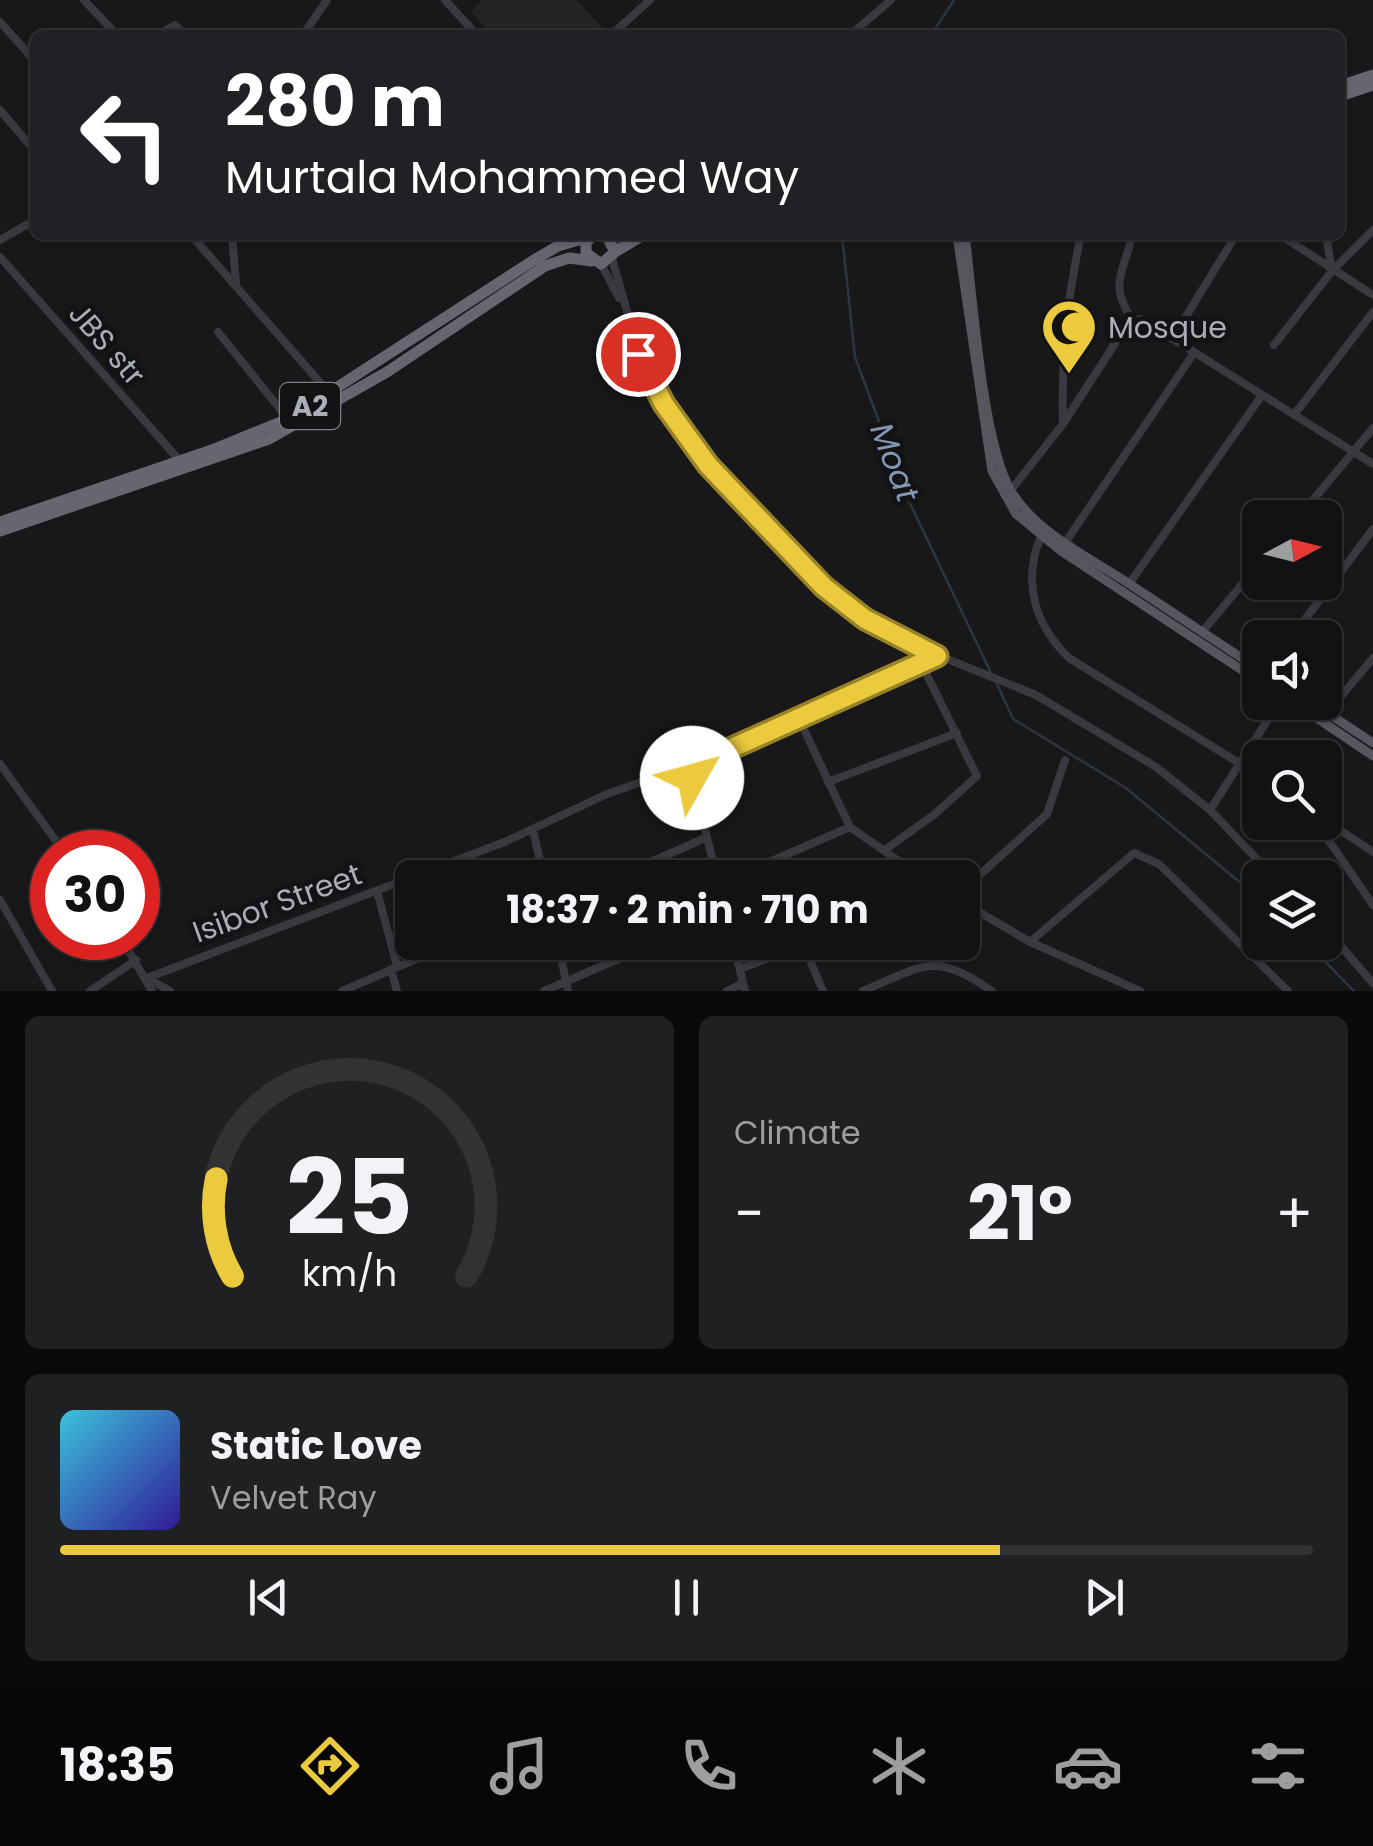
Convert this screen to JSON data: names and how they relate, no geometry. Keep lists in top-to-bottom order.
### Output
{
  "streets": {
    "highway": ["A2"],
    "street": ["JBS str", "Isibor Street"]
  },
  "crossings": [
    ["JBS str", "A2"]
  ],
  "water": ["Moat"],
  "places": {
    "mosque": ["Mosque"]
  },
  "north": "right",
  "page": {
    "turn": ["280 m", "Murtala Mohammed Way"],
    "limit": "30",
    "trip": "18:37 · 2 min · 710 m",
    "tile": "Climate",
    "heat": ["−", "21°", "+"],
    "song": ["Static Love", "Velvet Ray"],
    "tabs": "18:35",
    "gauge": ["25", "km/h"]
  }
}
